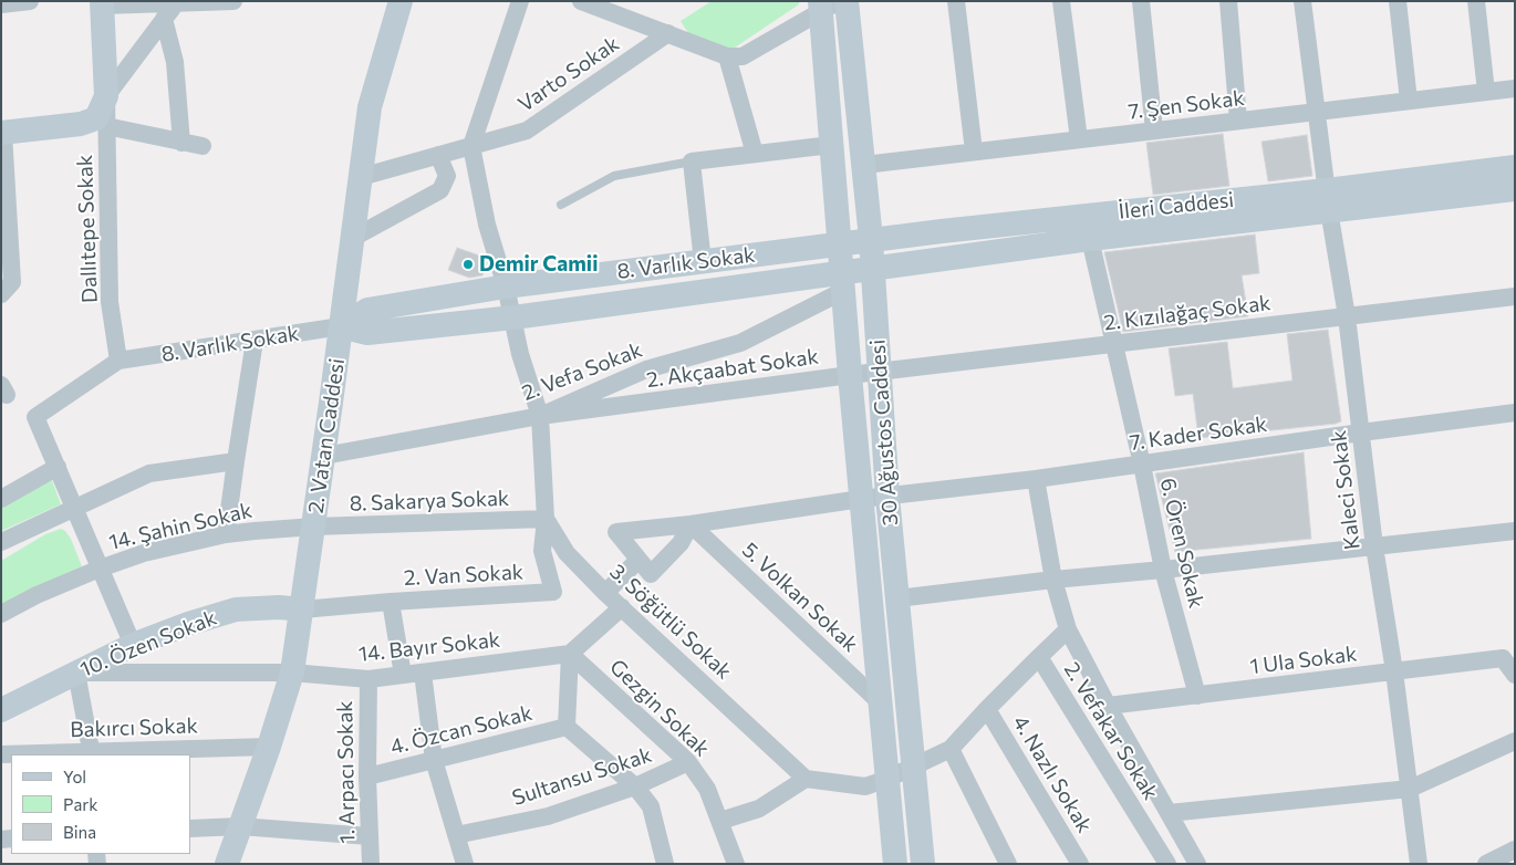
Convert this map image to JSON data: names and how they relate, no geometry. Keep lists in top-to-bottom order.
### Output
{
  "streets": {
    "main road": [
      "İleri Caddesi",
      "8. Varlık Sokak",
      "30 Ağustos Caddesi",
      "2. Vatan Caddesi",
      "10. Özen Sokak"
    ],
    "street": [
      "Varto Sokak",
      "7. Şen Sokak",
      "Dallıtepe Sokak",
      "2. Kızılağaç Sokak",
      "2. Akçaabat Sokak",
      "2. Vefa Sokak",
      "7. Kader Sokak",
      "Kaleci Sokak",
      "8. Sakarya Sokak",
      "14. Şahin Sokak",
      "6. Ören Sokak",
      "2. Van Sokak",
      "5. Volkan Sokak",
      "3. Söğütlü Sokak",
      "14. Bayır Sokak",
      "1 Ula Sokak",
      "Gezgin Sokak",
      "Bakırcı Sokak",
      "4. Özcan Sokak",
      "2. Vefakar Sokak",
      "1. Arpacı Sokak",
      "4. Nazlı Sokak",
      "Sultansu Sokak"
    ]
  },
  "crossings": [
    ["Varto Sokak", "2. Vatan Caddesi"],
    ["Varto Sokak", "3. Söğütlü Sokak"],
    ["7. Şen Sokak", "30 Ağustos Caddesi"],
    ["7. Şen Sokak", "Kaleci Sokak"],
    ["İleri Caddesi", "8. Varlık Sokak"],
    ["İleri Caddesi", "2. Vefa Sokak"],
    ["İleri Caddesi", "30 Ağustos Caddesi"],
    ["İleri Caddesi", "Kaleci Sokak"],
    ["İleri Caddesi", "6. Ören Sokak"],
    ["Dallıtepe Sokak", "8. Varlık Sokak"],
    ["8. Varlık Sokak", "2. Vefa Sokak"],
    ["8. Varlık Sokak", "30 Ağustos Caddesi"],
    ["8. Varlık Sokak", "2. Vatan Caddesi"],
    ["8. Varlık Sokak", "3. Söğütlü Sokak"],
    ["2. Kızılağaç Sokak", "2. Akçaabat Sokak"],
    ["2. Kızılağaç Sokak", "30 Ağustos Caddesi"],
    ["2. Kızılağaç Sokak", "Kaleci Sokak"],
    ["2. Kızılağaç Sokak", "6. Ören Sokak"],
    ["2. Akçaabat Sokak", "2. Vefa Sokak"],
    ["2. Akçaabat Sokak", "30 Ağustos Caddesi"],
    ["2. Akçaabat Sokak", "3. Söğütlü Sokak"],
    ["2. Vefa Sokak", "30 Ağustos Caddesi"],
    ["2. Vefa Sokak", "2. Vatan Caddesi"],
    ["2. Vefa Sokak", "3. Söğütlü Sokak"],
    ["30 Ağustos Caddesi", "7. Kader Sokak"],
    ["30 Ağustos Caddesi", "5. Volkan Sokak"],
    ["7. Kader Sokak", "Kaleci Sokak"],
    ["7. Kader Sokak", "6. Ören Sokak"],
    ["7. Kader Sokak", "5. Volkan Sokak"],
    ["2. Vatan Caddesi", "8. Sakarya Sokak"],
    ["2. Vatan Caddesi", "14. Şahin Sokak"],
    ["2. Vatan Caddesi", "2. Van Sokak"],
    ["2. Vatan Caddesi", "10. Özen Sokak"],
    ["2. Vatan Caddesi", "14. Bayır Sokak"],
    ["2. Vatan Caddesi", "Bakırcı Sokak"],
    ["Kaleci Sokak", "1 Ula Sokak"],
    ["8. Sakarya Sokak", "14. Şahin Sokak"],
    ["8. Sakarya Sokak", "2. Van Sokak"],
    ["8. Sakarya Sokak", "3. Söğütlü Sokak"],
    ["6. Ören Sokak", "1 Ula Sokak"],
    ["2. Van Sokak", "3. Söğütlü Sokak"],
    ["2. Van Sokak", "10. Özen Sokak"],
    ["10. Özen Sokak", "14. Bayır Sokak"],
    ["14. Bayır Sokak", "Gezgin Sokak"],
    ["14. Bayır Sokak", "1. Arpacı Sokak"],
    ["Gezgin Sokak", "Sultansu Sokak"],
    ["4. Özcan Sokak", "1. Arpacı Sokak"]
  ],
  "places": ["Demir Camii"],
  "legend": ["Yol", "Park", "Bina"]
}
